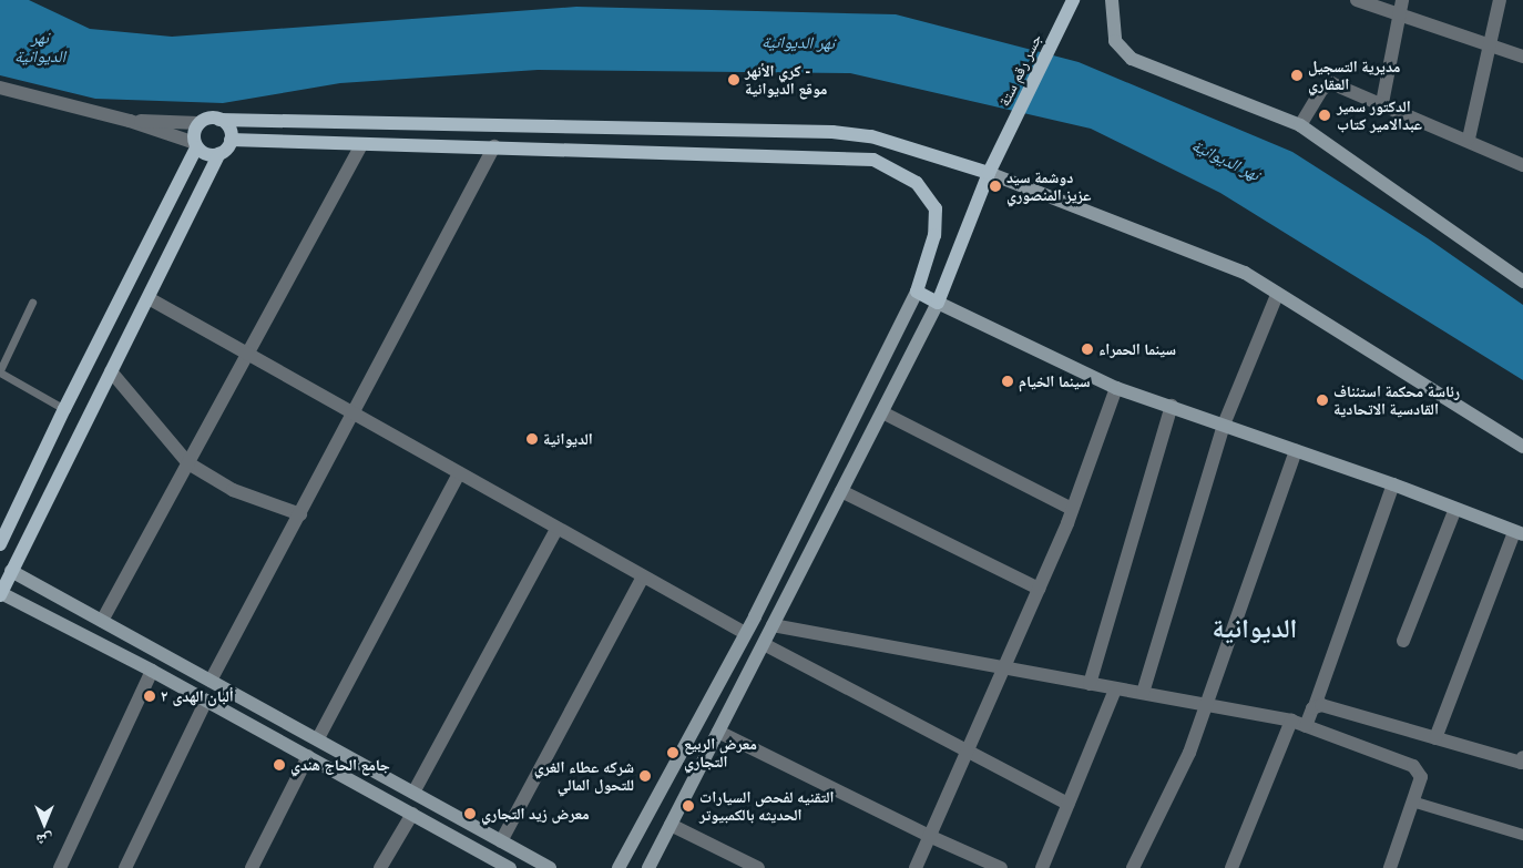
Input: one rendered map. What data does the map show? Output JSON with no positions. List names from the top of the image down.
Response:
{
  "streets": {
    "main road": ["جسر رقم ستة"]
  },
  "districts": ["الديوانية"],
  "water": ["نهر الديوانية"],
  "places": [
    "مديرية التسجيل العقاري",
    "كري الأنهر - موقع الديوانية",
    "الدكتور سمير عبدالامير كتاب",
    "دوشمة سيد عزيز المنصوري",
    "سينما الحمراء",
    "سينما الخيام",
    "رئاسة محكمة استئناف القادسية الاتحادية",
    "الديوانية",
    "ألبان الهدى ٢",
    "معرض الربيع التجاري",
    "جامع الحاج هندي",
    "شركه عطاء الغري للتحول المالي",
    "التقنيه لفحص السيارات الحديثه بالكمبيوتر",
    "معرض زيد التجاري"
  ],
  "north": "bottom"
}
